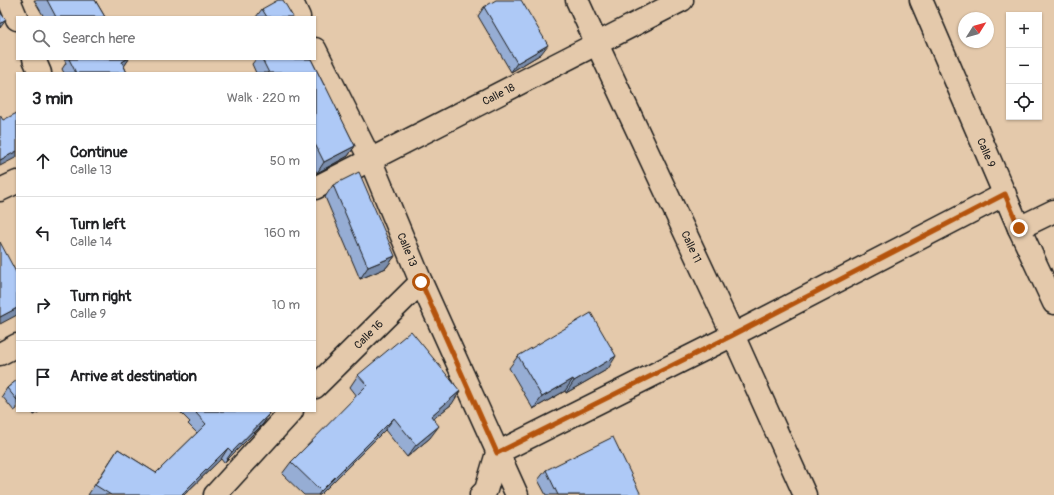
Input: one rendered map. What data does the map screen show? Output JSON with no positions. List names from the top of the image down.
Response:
{
  "streets": {
    "street": [
      "Calle 18",
      "Calle 9",
      "Calle 11",
      "Calle 13",
      "Calle 16"
    ]
  },
  "crossings": [
    ["Calle 18", "Calle 11"],
    ["Calle 18", "Calle 13"],
    ["Calle 13", "Calle 16"]
  ],
  "north": "top right",
  "page": {
    "map_buttons": ["+", "−"],
    "search": "Search here",
    "heading": ["3 min", "Walk · 220 m"],
    "list": [
      ["Continue", "Calle 13", "50 m"],
      ["Turn left", "Calle 14", "160 m"],
      ["Turn right", "Calle 9", "10 m"],
      "Arrive at destination"
    ]
  }
}
